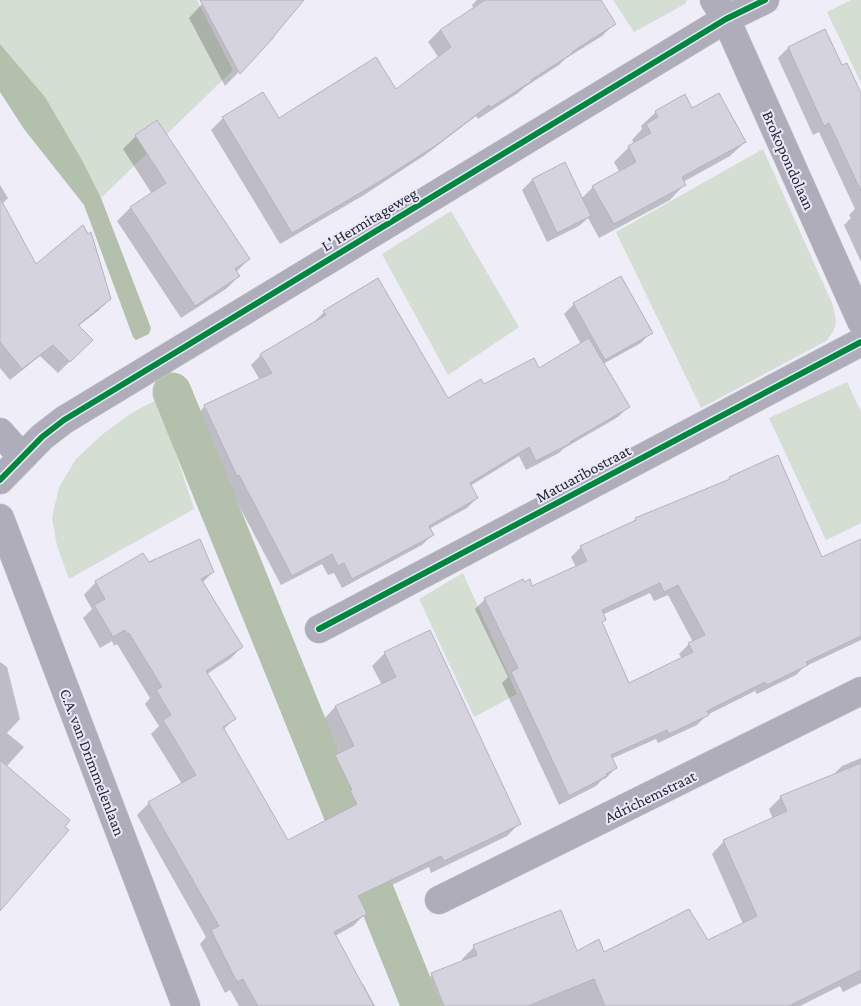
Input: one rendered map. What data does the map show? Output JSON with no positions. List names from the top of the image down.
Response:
{
  "streets": {
    "street": [
      "Brokopondolaan",
      "L' Hermitageweg",
      "Matuaribostraat",
      "C.A. van Drimmelenlaan",
      "Adrichemstraat"
    ]
  },
  "crossings": [
    ["Brokopondolaan", "L' Hermitageweg"]
  ]
}
